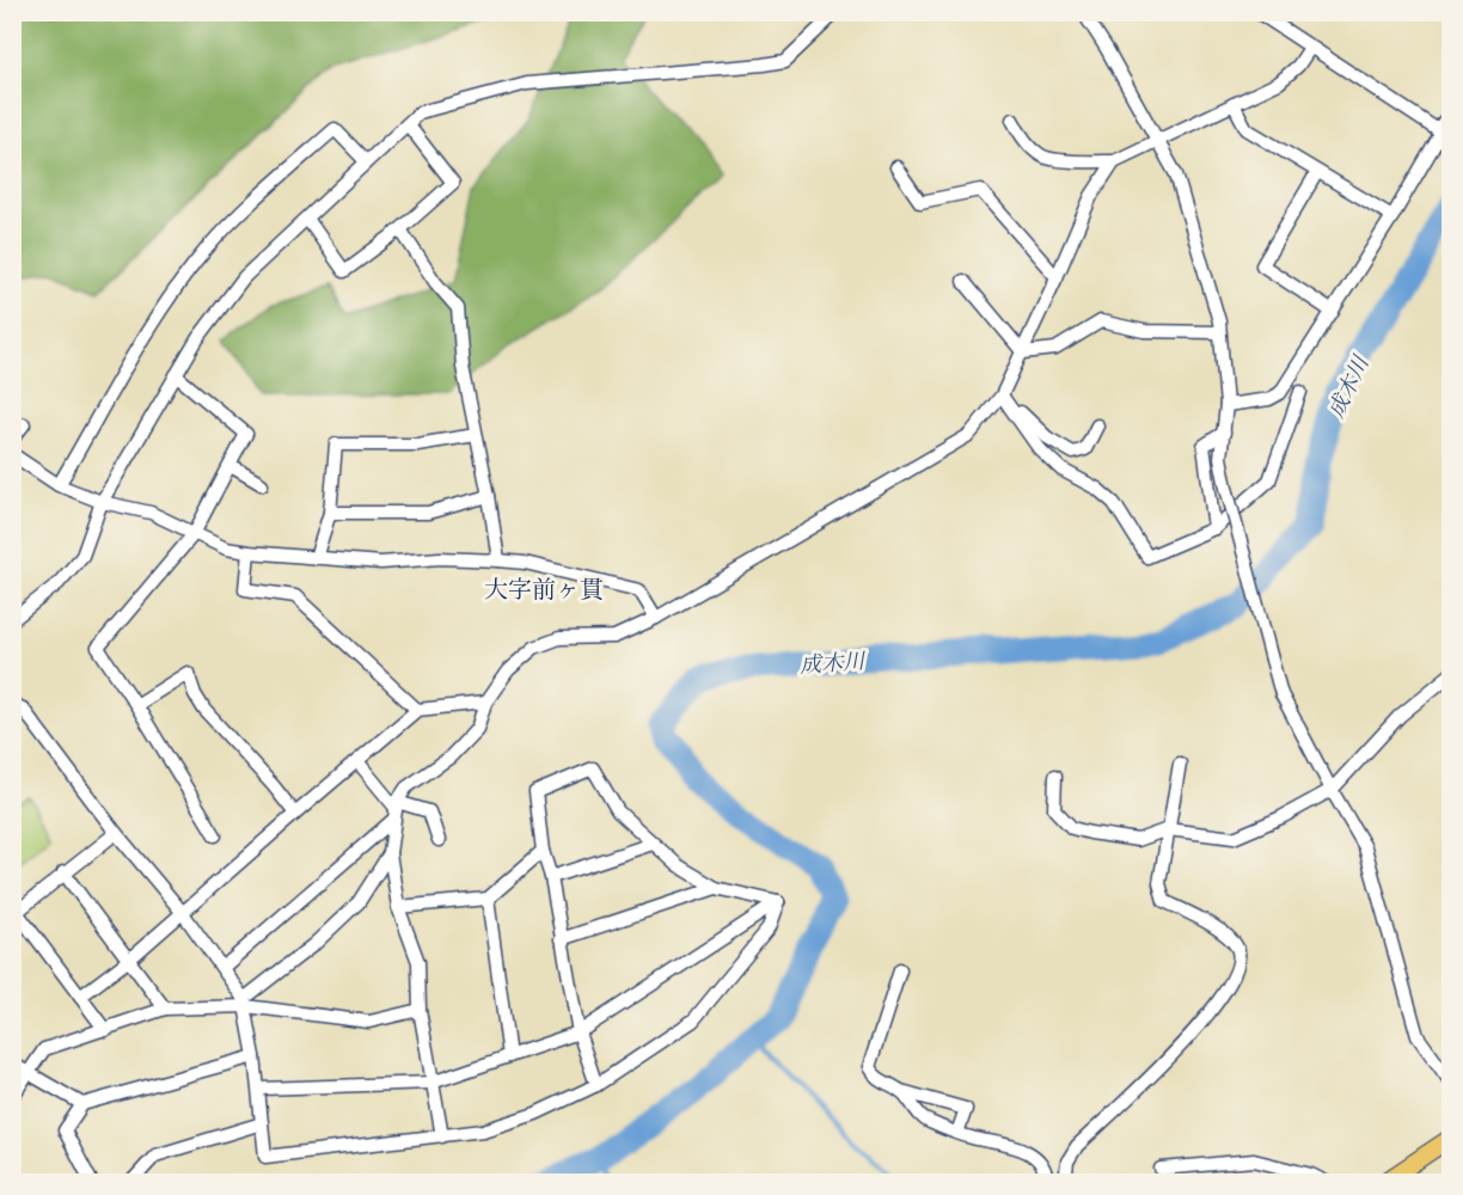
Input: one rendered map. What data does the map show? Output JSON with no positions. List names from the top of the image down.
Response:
{
  "districts": ["大字前ヶ貫"],
  "water": ["成木川"]
}
